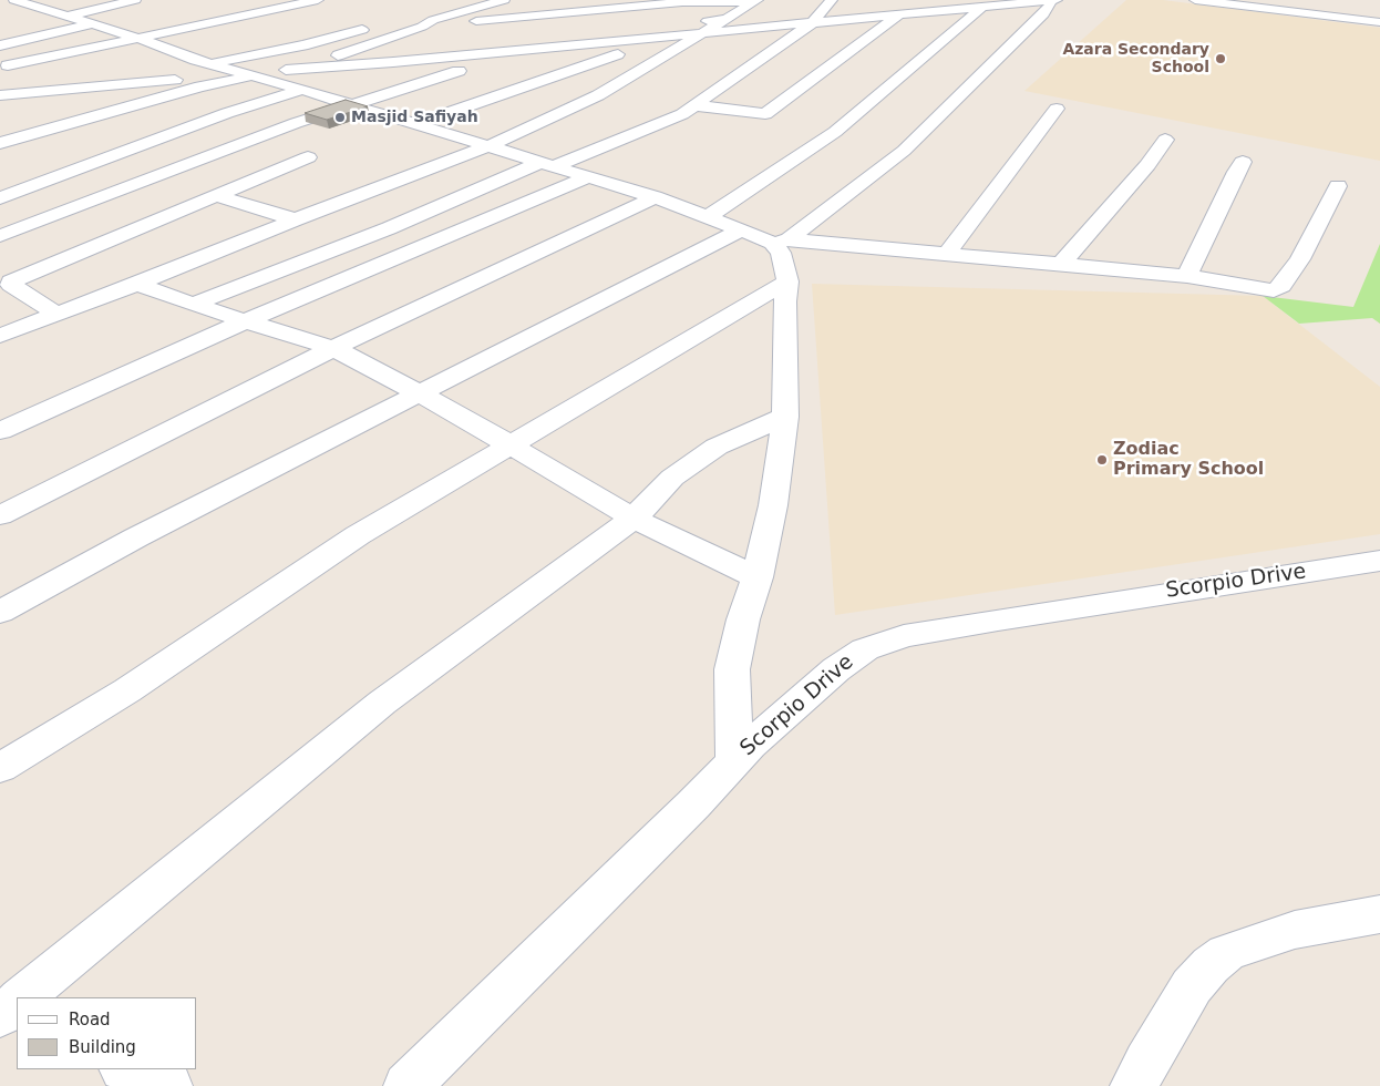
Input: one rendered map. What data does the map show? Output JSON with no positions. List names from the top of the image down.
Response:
{
  "streets": {
    "street": ["Scorpio Drive"]
  },
  "places": ["Azara Secondary School", "Masjid Safiyah", "Zodiac Primary School"],
  "legend": ["Road", "Building"]
}
